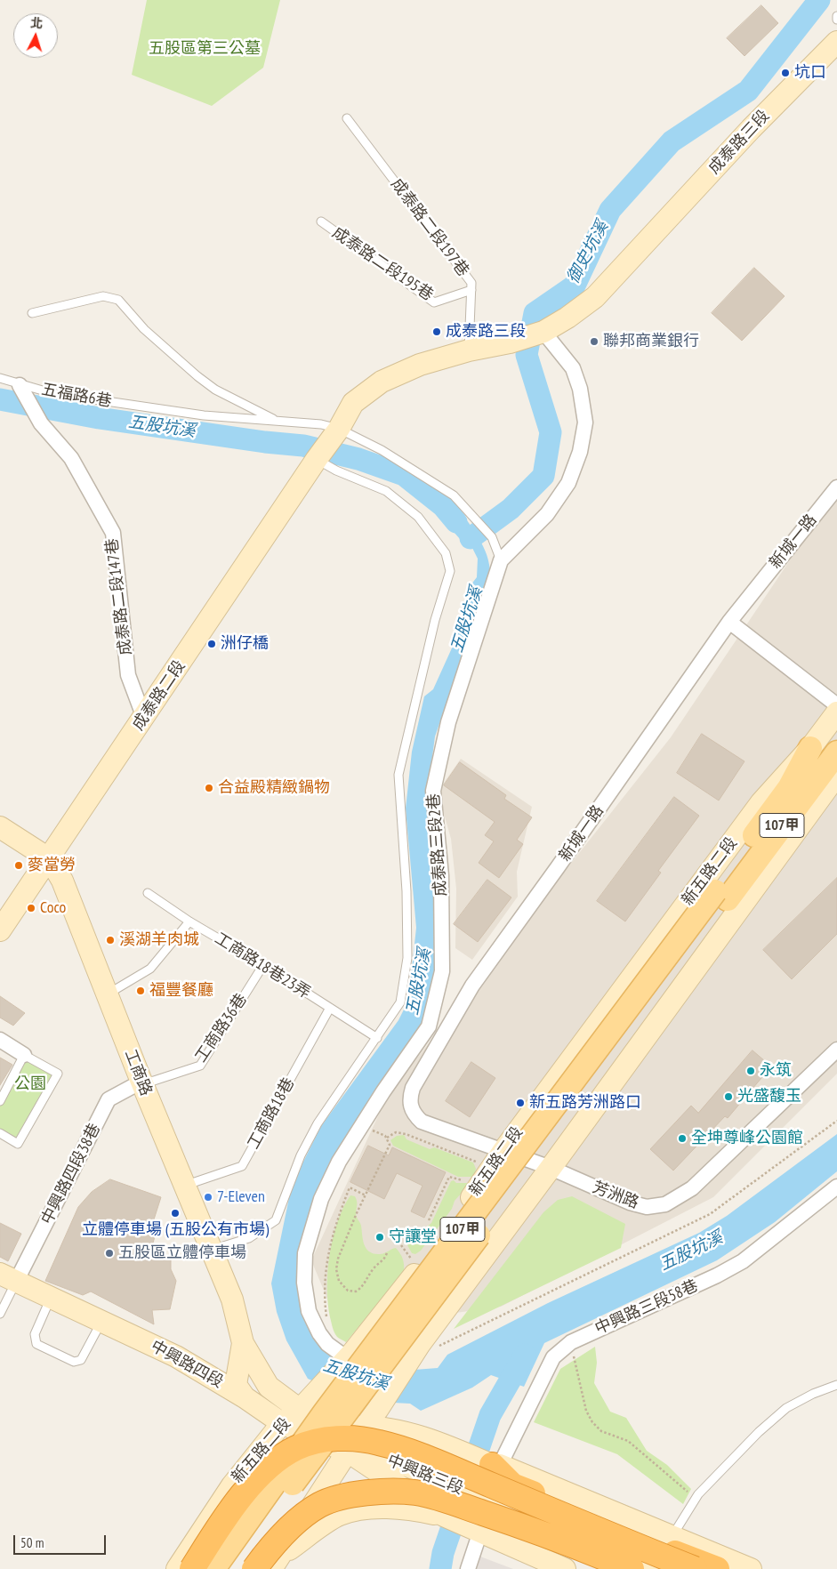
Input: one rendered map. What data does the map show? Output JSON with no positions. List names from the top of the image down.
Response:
{
  "streets": {
    "main road": [
      "成泰路三段",
      "成泰路二段",
      "107甲",
      "新五路二段",
      "工商路",
      "中興路四段",
      "中興路三段"
    ],
    "street": [
      "新城一路",
      "成泰路二段147巷",
      "成泰路三段2巷",
      "中興路四段38巷",
      "芳洲路",
      "中興路三段58巷"
    ],
    "lane": [
      "成泰路二段197巷",
      "成泰路二段195巷",
      "五福路6巷",
      "工商路18巷23弄",
      "工商路36巷",
      "工商路18巷"
    ]
  },
  "crossings": [
    ["成泰路三段", "成泰路二段197巷"],
    ["成泰路三段", "成泰路三段2巷"],
    ["成泰路二段197巷", "成泰路二段195巷"],
    ["五福路6巷", "成泰路二段147巷"],
    ["五福路6巷", "成泰路二段"],
    ["五福路6巷", "成泰路三段2巷"],
    ["新城一路", "107甲"],
    ["新城一路", "新五路二段"],
    ["新城一路", "芳洲路"],
    ["成泰路二段147巷", "成泰路二段"],
    ["成泰路二段", "工商路"],
    ["107甲", "芳洲路"],
    ["107甲", "中興路四段"],
    ["107甲", "中興路三段"],
    ["成泰路三段2巷", "新五路二段"],
    ["新五路二段", "工商路"],
    ["新五路二段", "中興路四段"],
    ["工商路18巷23弄", "工商路36巷"],
    ["工商路18巷23弄", "工商路18巷"],
    ["工商路36巷", "工商路"],
    ["工商路36巷", "中興路四段38巷"],
    ["工商路", "工商路18巷"],
    ["工商路", "中興路四段38巷"],
    ["工商路", "中興路四段"],
    ["中興路四段38巷", "中興路四段"],
    ["中興路三段58巷", "中興路三段"],
    ["中興路四段", "中興路三段"]
  ],
  "water": ["御史坑溪", "五股坑溪"],
  "parks": ["五股區第三公墓", "公園"],
  "places": [
    "坑口",
    "成泰路三段",
    "聯邦商業銀行",
    "洲仔橋",
    "合益殿精緻鍋物",
    "麥當勞",
    "Coco",
    "溪湖羊肉城",
    "福豐餐廳",
    "永筑",
    "光盛馥玉",
    "新五路芳洲路口",
    "全坤尊峰公園館",
    "7-Eleven",
    "立體停車場 (五股公有市場)",
    "守讓堂",
    "五股區立體停車場"
  ],
  "scale_bar": "50 m",
  "north": "top"
}
